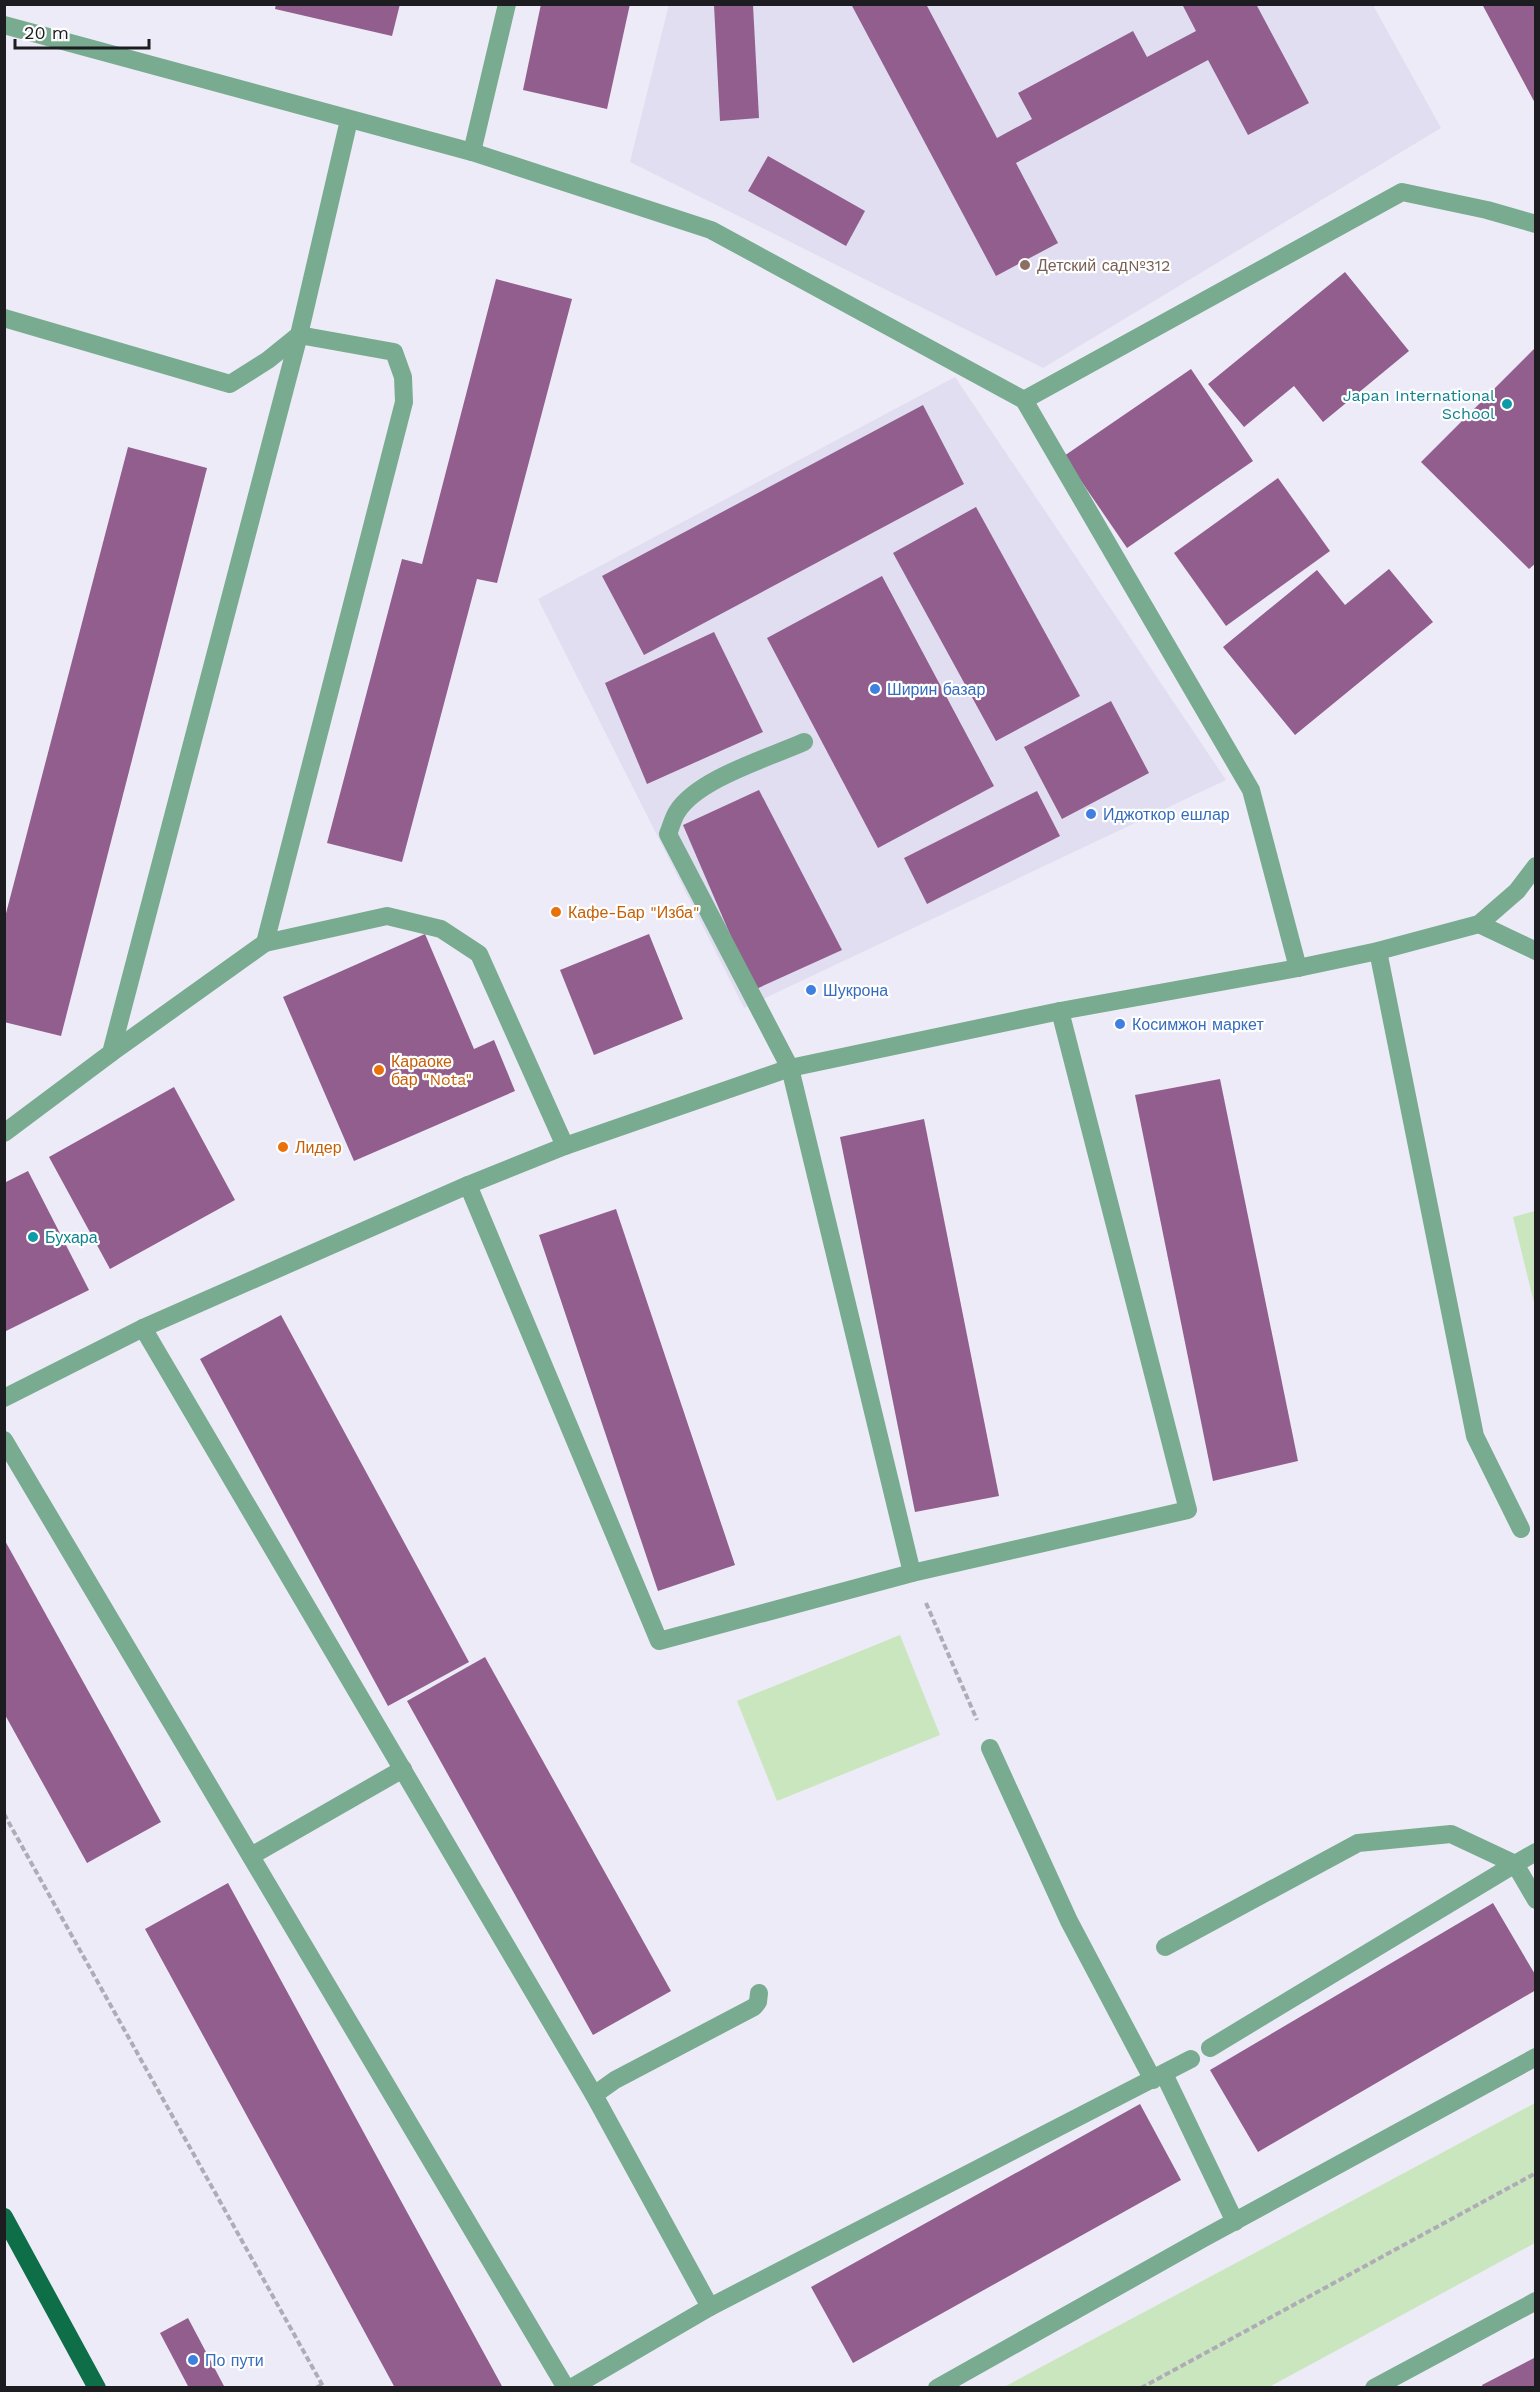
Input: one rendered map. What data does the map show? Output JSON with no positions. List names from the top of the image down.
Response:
{
  "places": [
    "Детский сад№312",
    "Japan International School",
    "Ширин базар",
    "Иджоткор ешлар",
    "Кафе-Бар \"Изба\"",
    "Шукрона",
    "Косимжон маркет",
    "Караоке бар \"Nota\"",
    "Лидер",
    "Бухара",
    "По пути"
  ],
  "scale_bar": "20 m"
}
